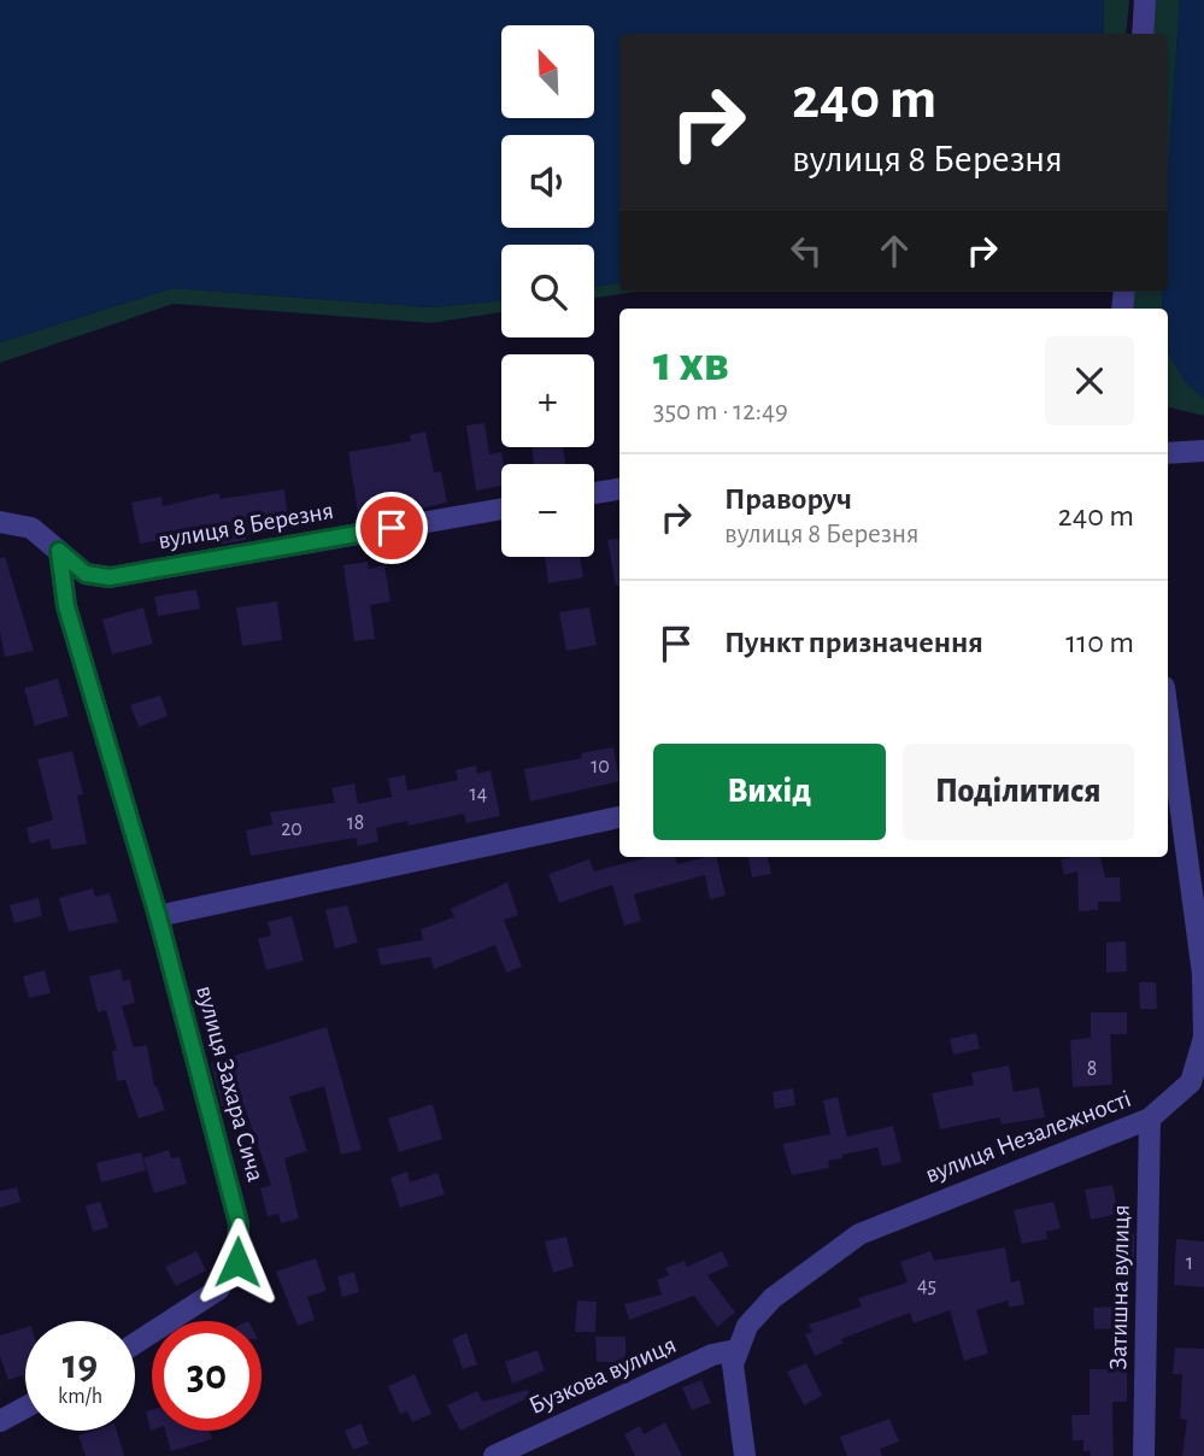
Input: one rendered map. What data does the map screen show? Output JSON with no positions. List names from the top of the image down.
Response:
{
  "streets": {
    "street": [
      "вулиця 8 Березня",
      "вулиця Захара Сича",
      "вулиця Незалежності",
      "Затишна вулиця",
      "Бузкова вулиця"
    ]
  },
  "crossings": [
    ["вулиця 8 Березня", "вулиця Захара Сича"],
    ["вулиця Незалежності", "Затишна вулиця"],
    ["вулиця Незалежності", "Бузкова вулиця"]
  ],
  "house_numbers": [
    "10",
    "14",
    "18",
    "20",
    "8",
    "1",
    "45"
  ],
  "north": "top left",
  "page": {
    "map_buttons": ["+", "−"],
    "turn": ["240 m", "вулиця 8 Березня"],
    "heading": ["1 хв", "350 m · 12:49"],
    "list": [
      {
        "name": "Праворуч",
        "note": "вулиця 8 Березня",
        "value": "240 m"
      },
      {
        "name": "Пункт призначення",
        "value": "110 m"
      }
    ],
    "buttons": ["Вихід", "Поділитися"],
    "speed": "19 km/h",
    "limit": "30"
  }
}
